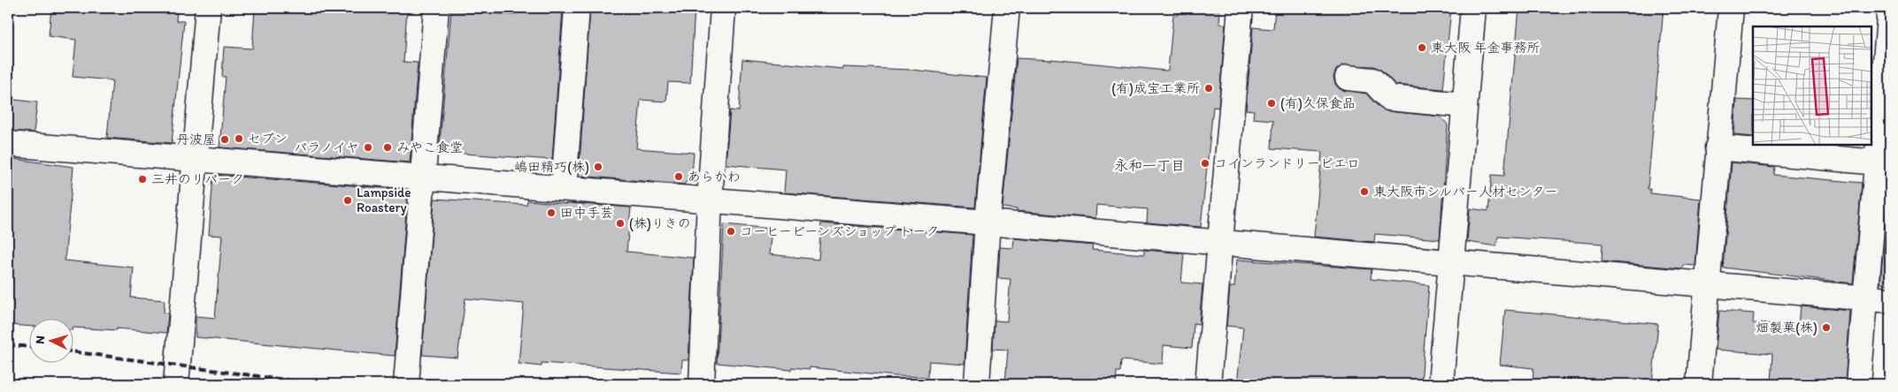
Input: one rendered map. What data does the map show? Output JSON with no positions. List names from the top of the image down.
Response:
{
  "districts": ["永和一丁目"],
  "places": [
    "東大阪 年金事務所",
    "(有)成宝工業所",
    "(有)久保食品",
    "セブン",
    "丹波屋",
    "パラノイヤ",
    "みやこ食堂",
    "コインランドリーピエロ",
    "嶋田精巧(株)",
    "あらかわ",
    "三井のリパーク",
    "東大阪市シルバー人材センター",
    "Lampside Roastery",
    "田中手芸",
    "(株)りきの",
    "コーヒービーンズショップ トーク",
    "畑製菓(株)"
  ],
  "north": "left"
}
